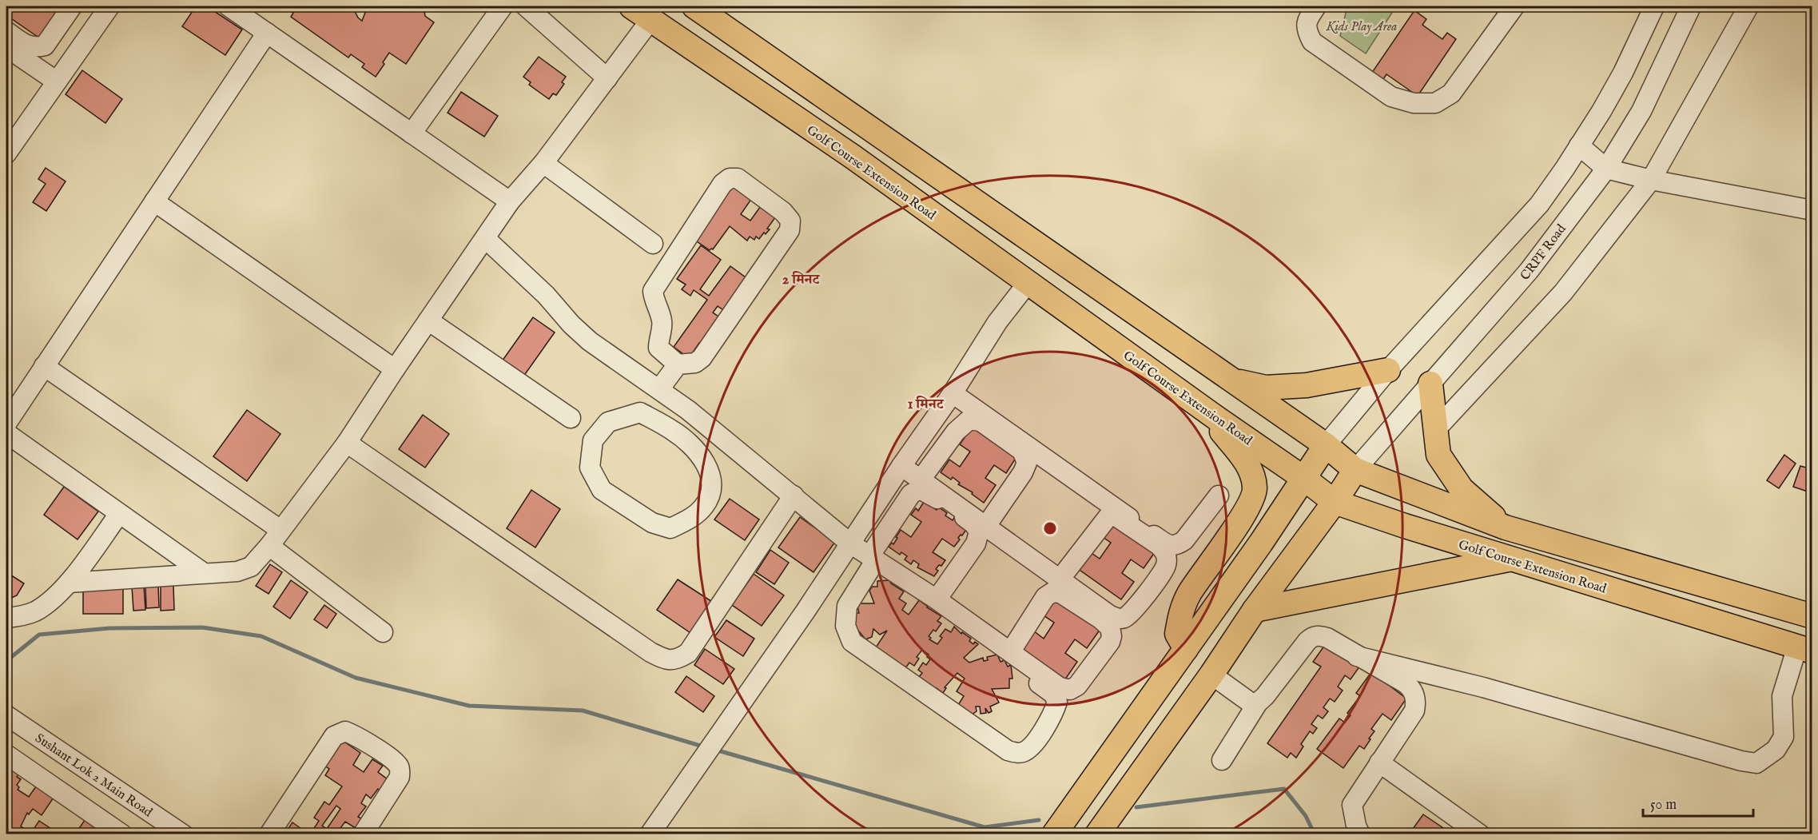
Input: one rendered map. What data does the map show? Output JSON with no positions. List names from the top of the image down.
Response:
{
  "streets": {
    "main road": ["Golf Course Extension Road"],
    "street": ["CRPF Road", "Sushant Lok 2 Main Road"]
  },
  "parks": ["Kids Play Area"],
  "scale_bar": "50 m",
  "rings": ["2 मिनट", "1 मिनट"]
}
